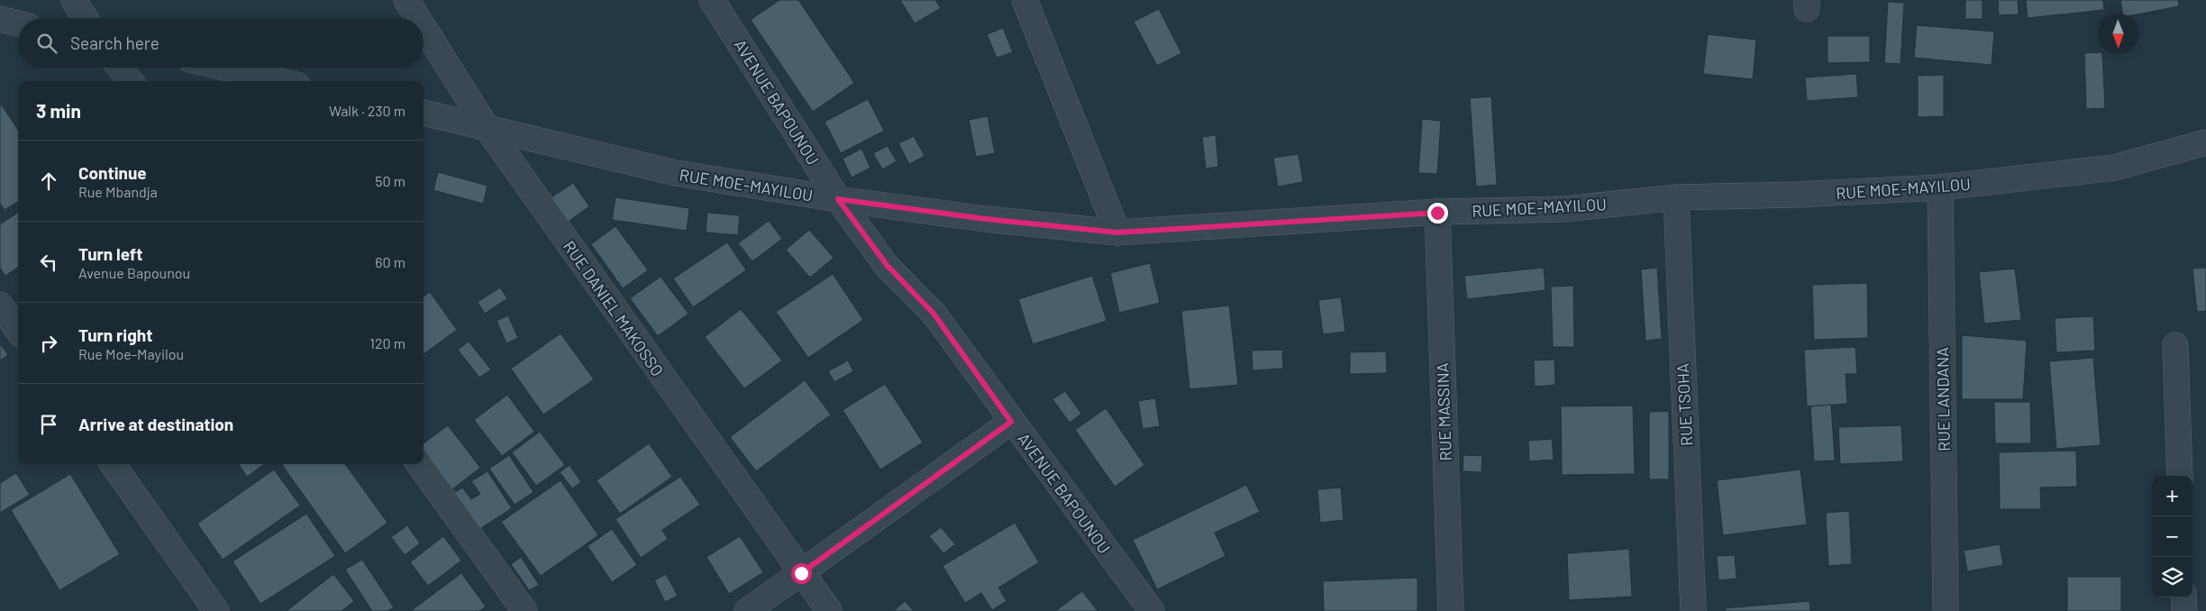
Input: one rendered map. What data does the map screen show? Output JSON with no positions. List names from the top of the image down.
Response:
{
  "streets": {
    "street": [
      "AVENUE BAPOUNOU",
      "RUE MOE-MAYILOU",
      "RUE DANIEL MAKOSSO",
      "RUE LANDANA",
      "RUE TSOHA",
      "RUE MASSINA"
    ]
  },
  "crossings": [
    ["AVENUE BAPOUNOU", "RUE MOE-MAYILOU"],
    ["RUE MOE-MAYILOU", "RUE DANIEL MAKOSSO"],
    ["RUE MOE-MAYILOU", "RUE LANDANA"],
    ["RUE MOE-MAYILOU", "RUE TSOHA"],
    ["RUE MOE-MAYILOU", "RUE MASSINA"]
  ],
  "north": "bottom",
  "page": {
    "search": "Search here",
    "heading": ["3 min", "Walk · 230 m"],
    "list": [
      ["Continue", "Rue Mbandja", "50 m"],
      ["Turn left", "Avenue Bapounou", "60 m"],
      ["Turn right", "Rue Moe-Mayilou", "120 m"],
      "Arrive at destination"
    ],
    "map_buttons": ["+", "−"]
  }
}
